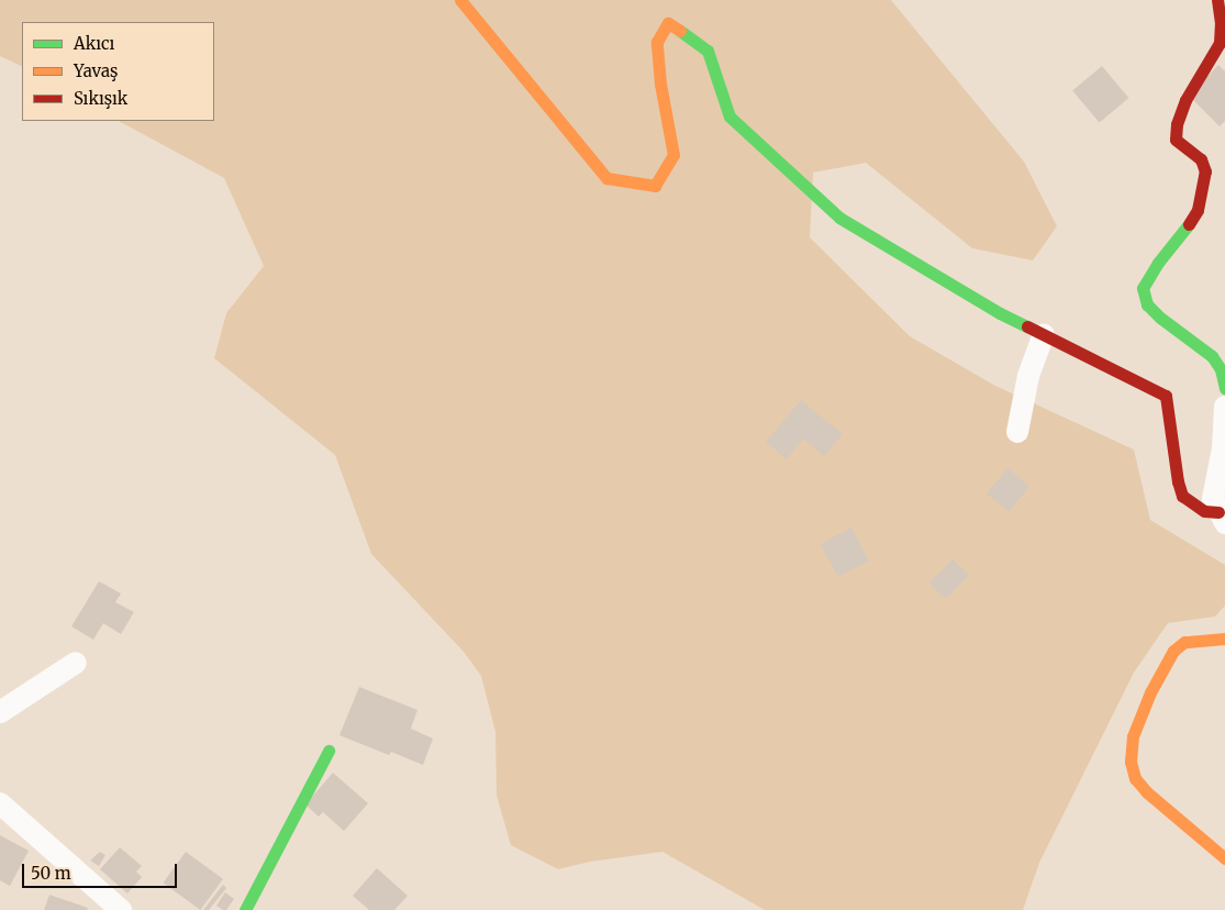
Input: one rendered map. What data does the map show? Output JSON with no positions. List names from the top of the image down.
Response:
{
  "legend": ["Akıcı", "Yavaş", "Sıkışık"],
  "scale_bar": "50 m"
}
